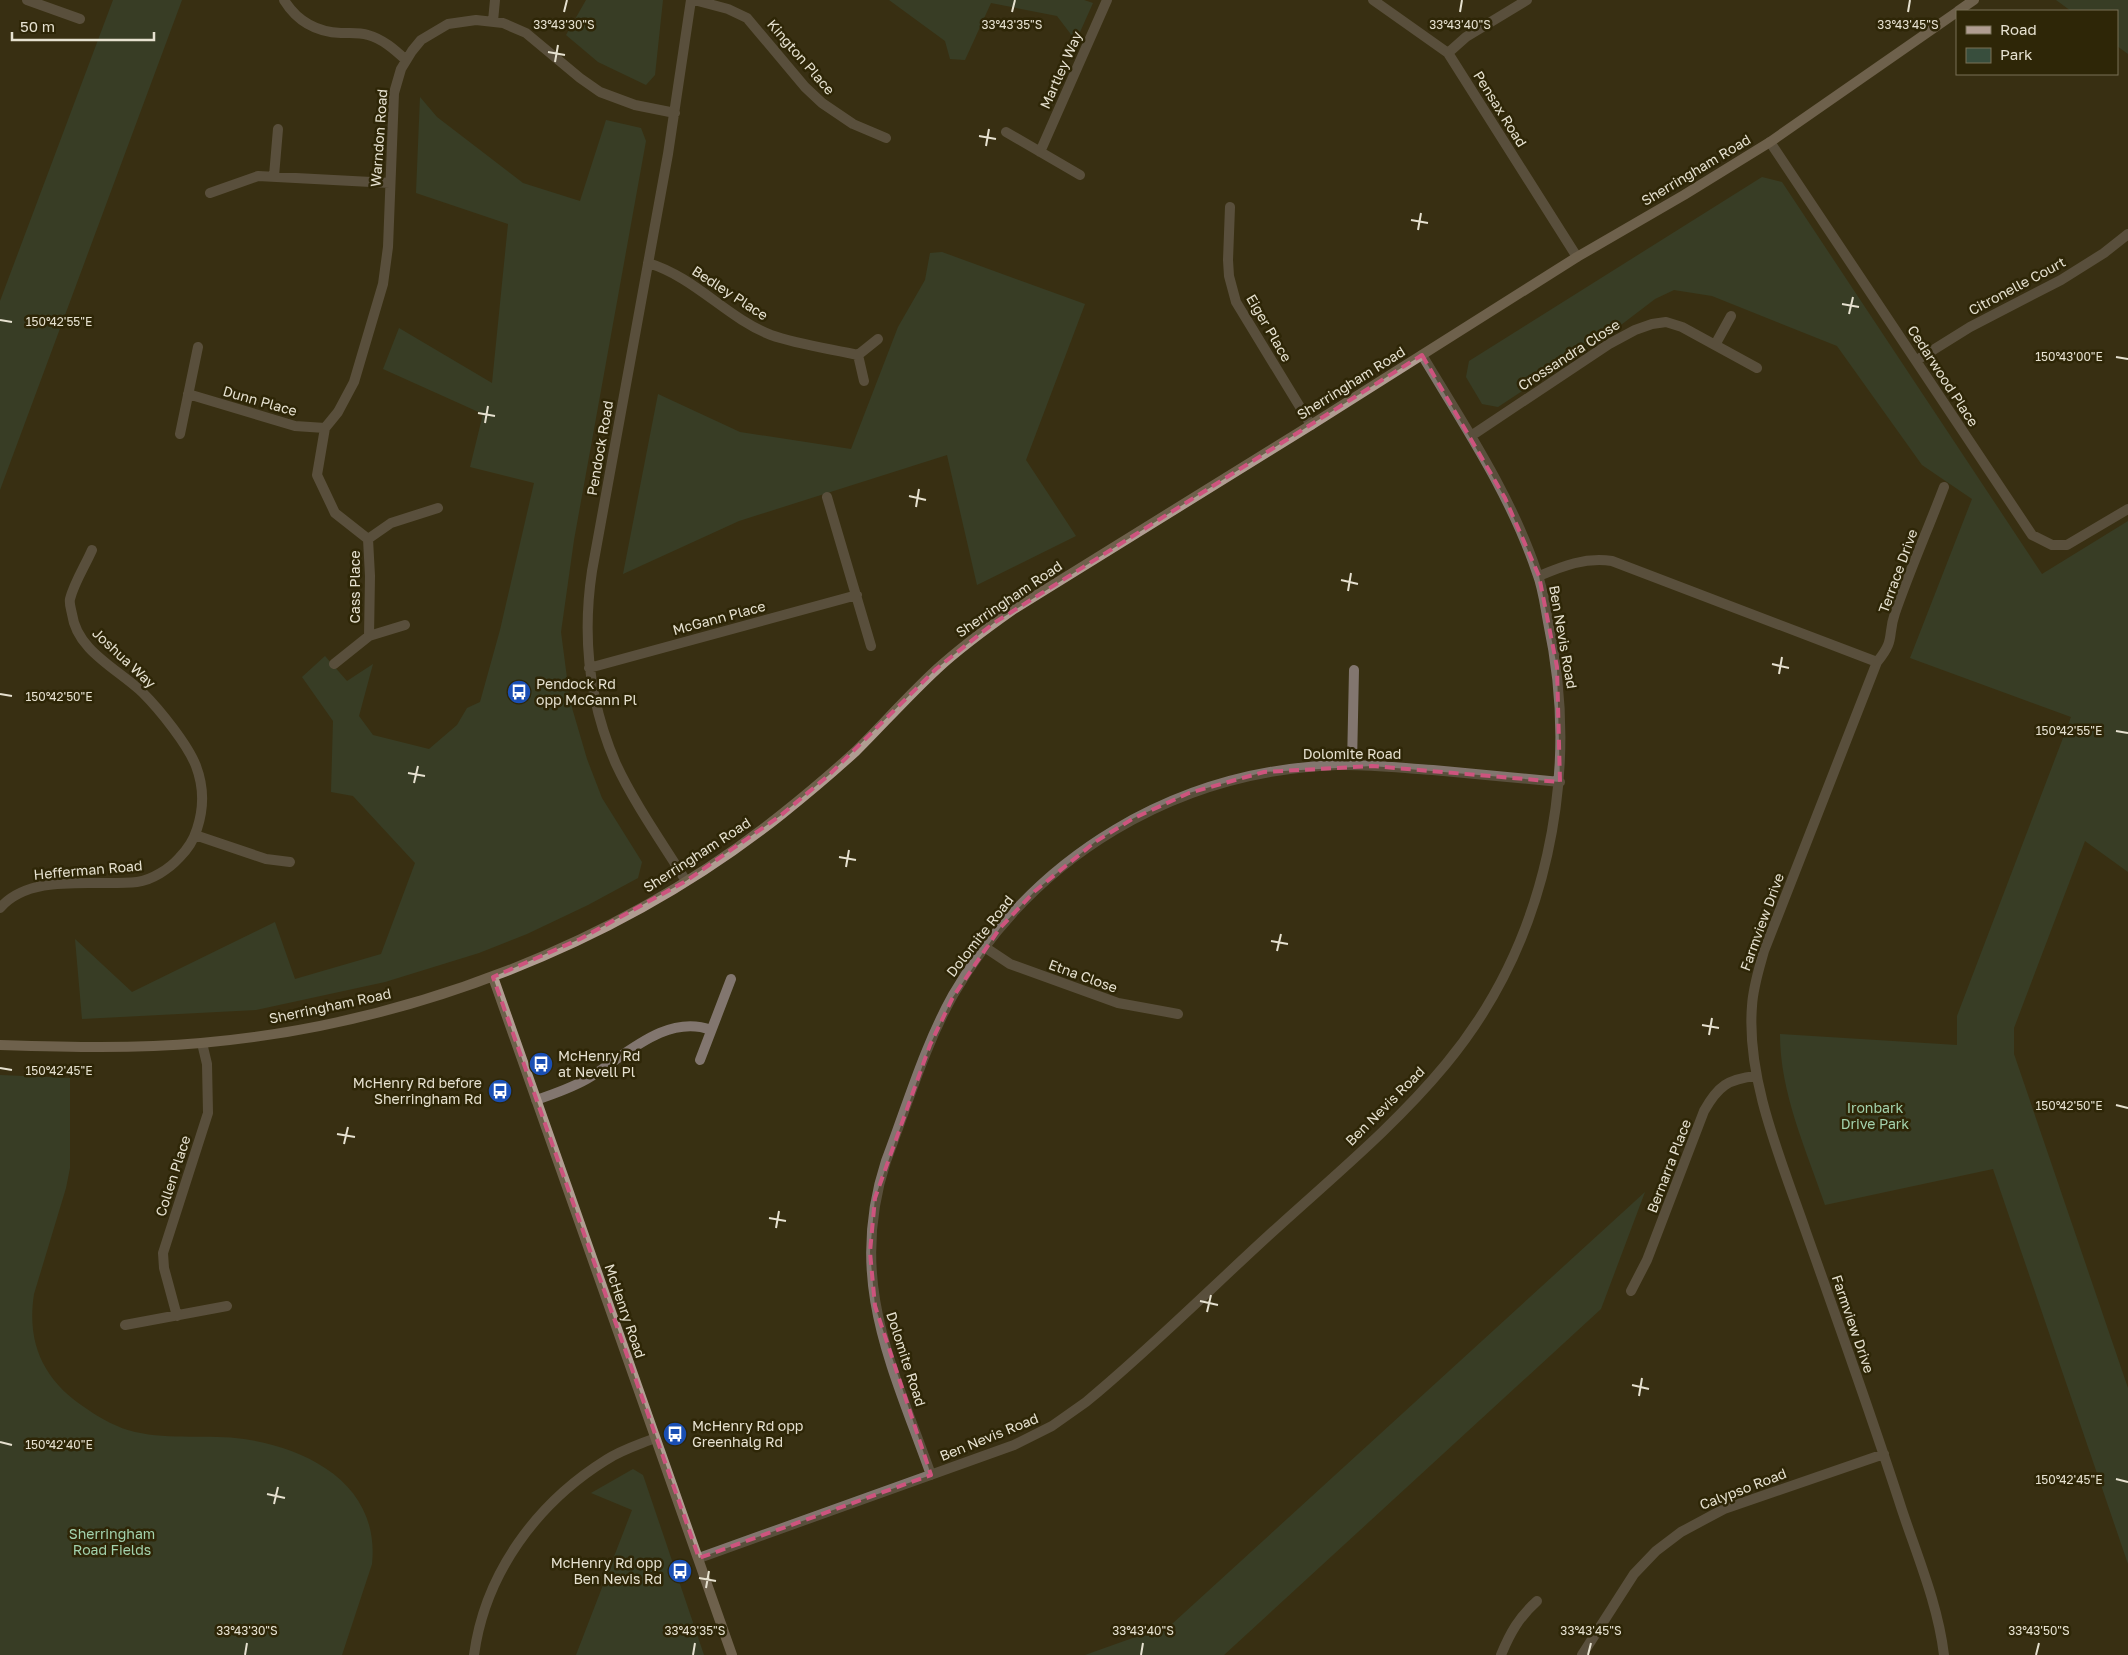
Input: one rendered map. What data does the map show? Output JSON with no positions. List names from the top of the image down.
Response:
{
  "streets": {
    "street": [
      "Kington Place",
      "Martley Way",
      "Pensax Road",
      "Warndon Road",
      "Sherringham Road",
      "Citronelle Court",
      "Bedley Place",
      "Eiger Place",
      "Crossandra Close",
      "Cedarwood Place",
      "Dunn Place",
      "Pendock Road",
      "Terrace Drive",
      "Cass Place",
      "McGann Place",
      "Ben Nevis Road",
      "Joshua Way",
      "Dolomite Road",
      "Hefferman Road",
      "Farmview Drive",
      "Etna Close",
      "Bernarra Place",
      "Collen Place",
      "McHenry Road",
      "Calypso Road"
    ]
  },
  "crossings": [
    ["Kington Place", "Pendock Road"],
    ["Pensax Road", "Sherringham Road"],
    ["Warndon Road", "Dunn Place"],
    ["Warndon Road", "Pendock Road"],
    ["Warndon Road", "Cass Place"],
    ["Sherringham Road", "Eiger Place"],
    ["Sherringham Road", "Cedarwood Place"],
    ["Sherringham Road", "Pendock Road"],
    ["Sherringham Road", "Ben Nevis Road"],
    ["Sherringham Road", "Collen Place"],
    ["Sherringham Road", "McHenry Road"],
    ["Citronelle Court", "Cedarwood Place"],
    ["Bedley Place", "Pendock Road"],
    ["Crossandra Close", "Ben Nevis Road"],
    ["Dunn Place", "Cass Place"],
    ["Pendock Road", "McGann Place"],
    ["Terrace Drive", "Farmview Drive"],
    ["Ben Nevis Road", "Dolomite Road"],
    ["Ben Nevis Road", "McHenry Road"],
    ["Joshua Way", "Hefferman Road"],
    ["Dolomite Road", "Etna Close"],
    ["Farmview Drive", "Bernarra Place"],
    ["Farmview Drive", "Calypso Road"]
  ],
  "parks": ["Ironbark Drive Park", "Sherringham Road Fields"],
  "places": {
    "bus stop": [
      "Pendock Rd opp McGann Pl",
      "McHenry Rd at Nevell Pl",
      "McHenry Rd before Sherringham Rd",
      "McHenry Rd opp Greenhalg Rd",
      "McHenry Rd opp Ben Nevis Rd"
    ]
  },
  "legend": ["Road", "Park"],
  "scale_bar": "50 m",
  "coordinates": [
    "33°43'30\"S",
    "33°43'35\"S",
    "33°43'40\"S",
    "33°43'45\"S",
    "150°42'55\"E",
    "150°43'00\"E",
    "150°42'50\"E",
    "150°42'45\"E",
    "150°42'40\"E",
    "33°43'50\"S"
  ]
}
